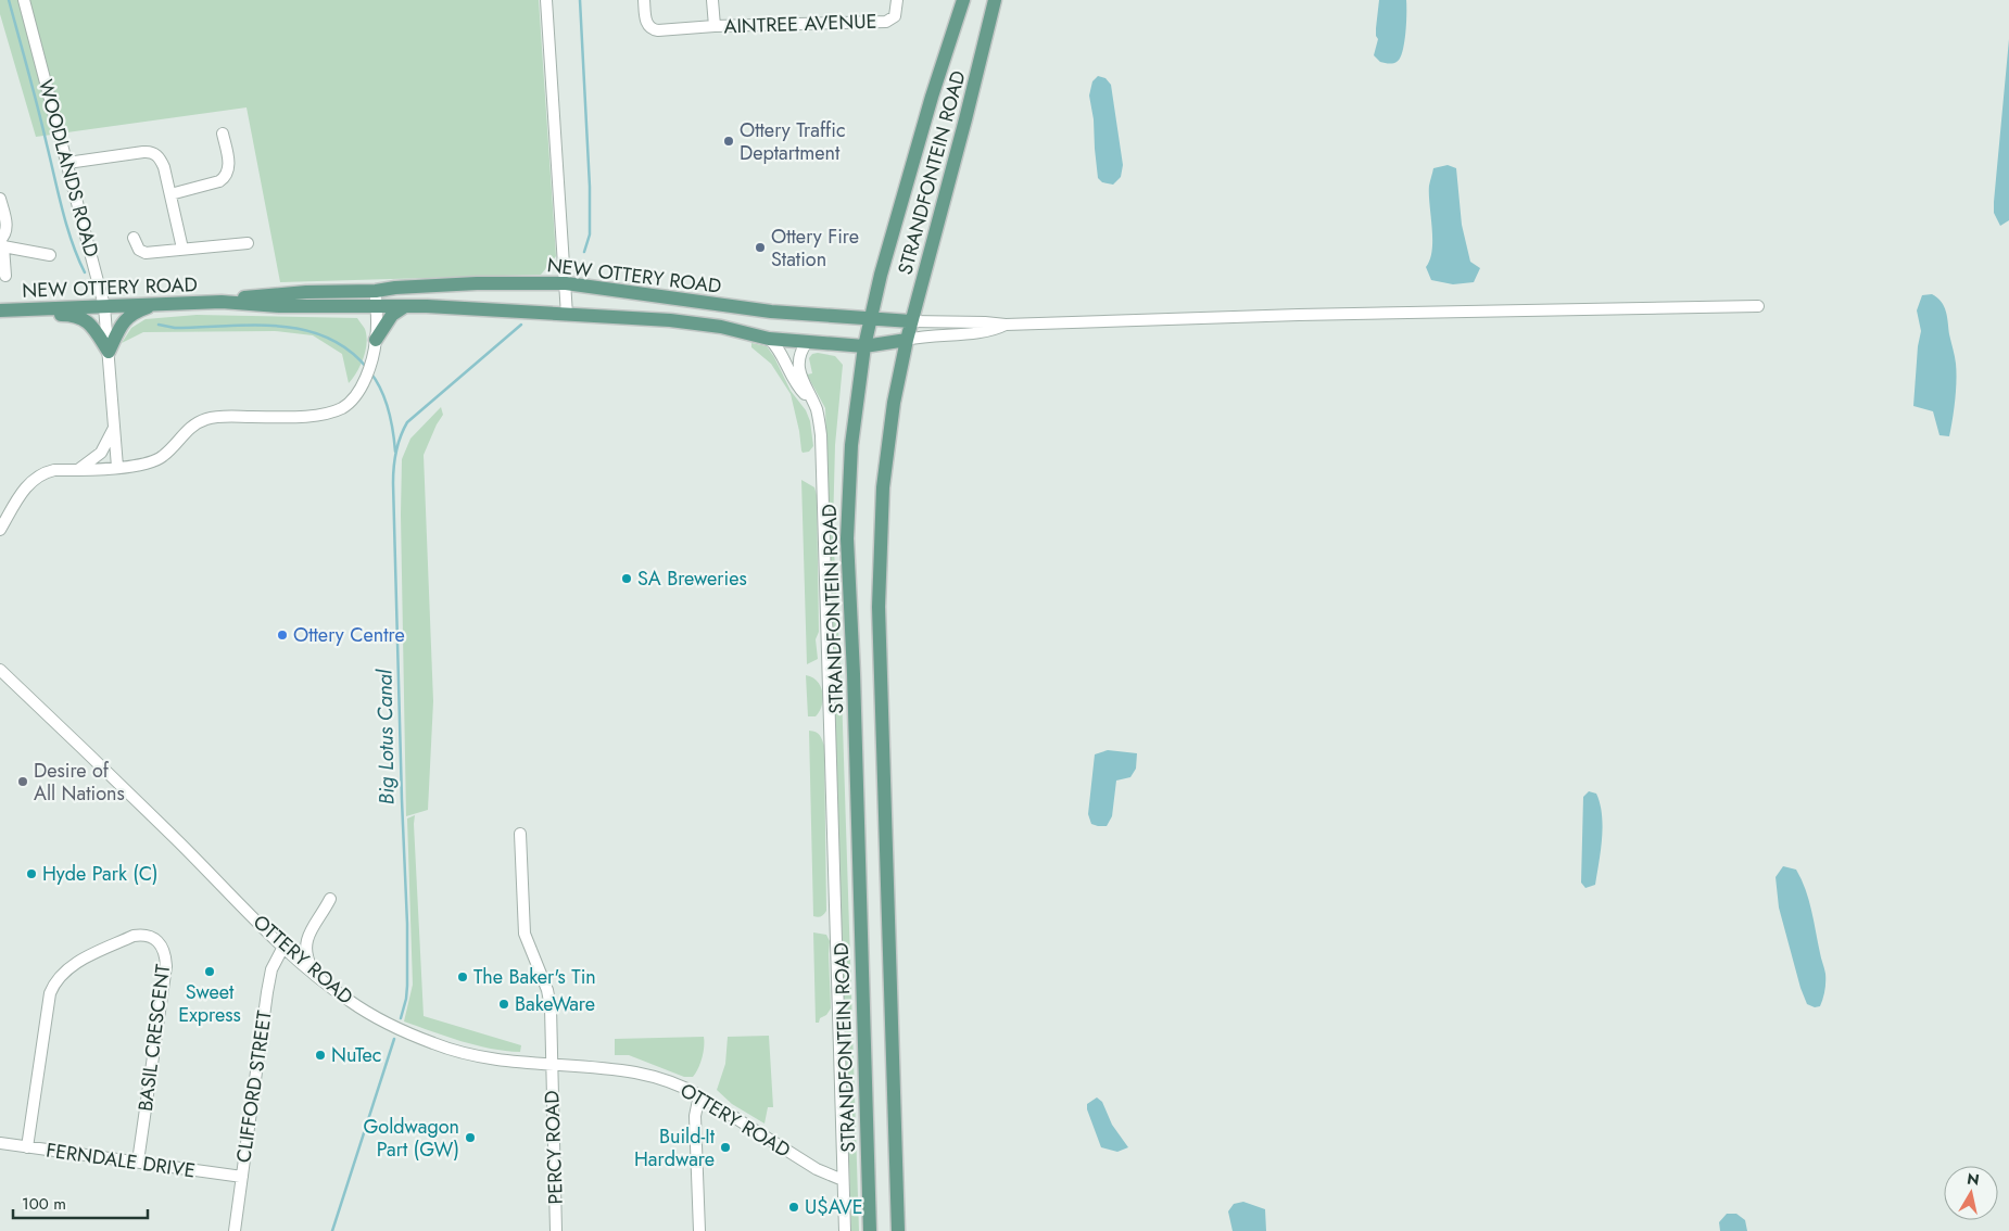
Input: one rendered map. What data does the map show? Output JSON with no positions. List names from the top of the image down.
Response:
{
  "streets": {
    "main road": ["STRANDFONTEIN ROAD", "NEW OTTERY ROAD"],
    "street": [
      "AINTREE AVENUE",
      "WOODLANDS ROAD",
      "OTTERY ROAD",
      "BASIL CRESCENT",
      "CLIFFORD STREET",
      "PERCY ROAD",
      "FERNDALE DRIVE"
    ]
  },
  "crossings": [
    ["WOODLANDS ROAD", "NEW OTTERY ROAD"],
    ["STRANDFONTEIN ROAD", "NEW OTTERY ROAD"],
    ["STRANDFONTEIN ROAD", "OTTERY ROAD"],
    ["OTTERY ROAD", "CLIFFORD STREET"],
    ["OTTERY ROAD", "PERCY ROAD"],
    ["BASIL CRESCENT", "FERNDALE DRIVE"],
    ["CLIFFORD STREET", "FERNDALE DRIVE"]
  ],
  "water": ["Big Lotus Canal"],
  "places": [
    "Ottery Traffic Deptartment",
    "Ottery Fire Station",
    "SA Breweries",
    "Ottery Centre",
    "Desire of All Nations",
    "Hyde Park (C)",
    "Sweet Express",
    "The Baker's Tin",
    "BakeWare",
    "NuTec",
    "Goldwagon Part (GW)",
    "Build-It Hardware",
    "U$AVE"
  ],
  "scale_bar": "100 m",
  "north": "top"
}
